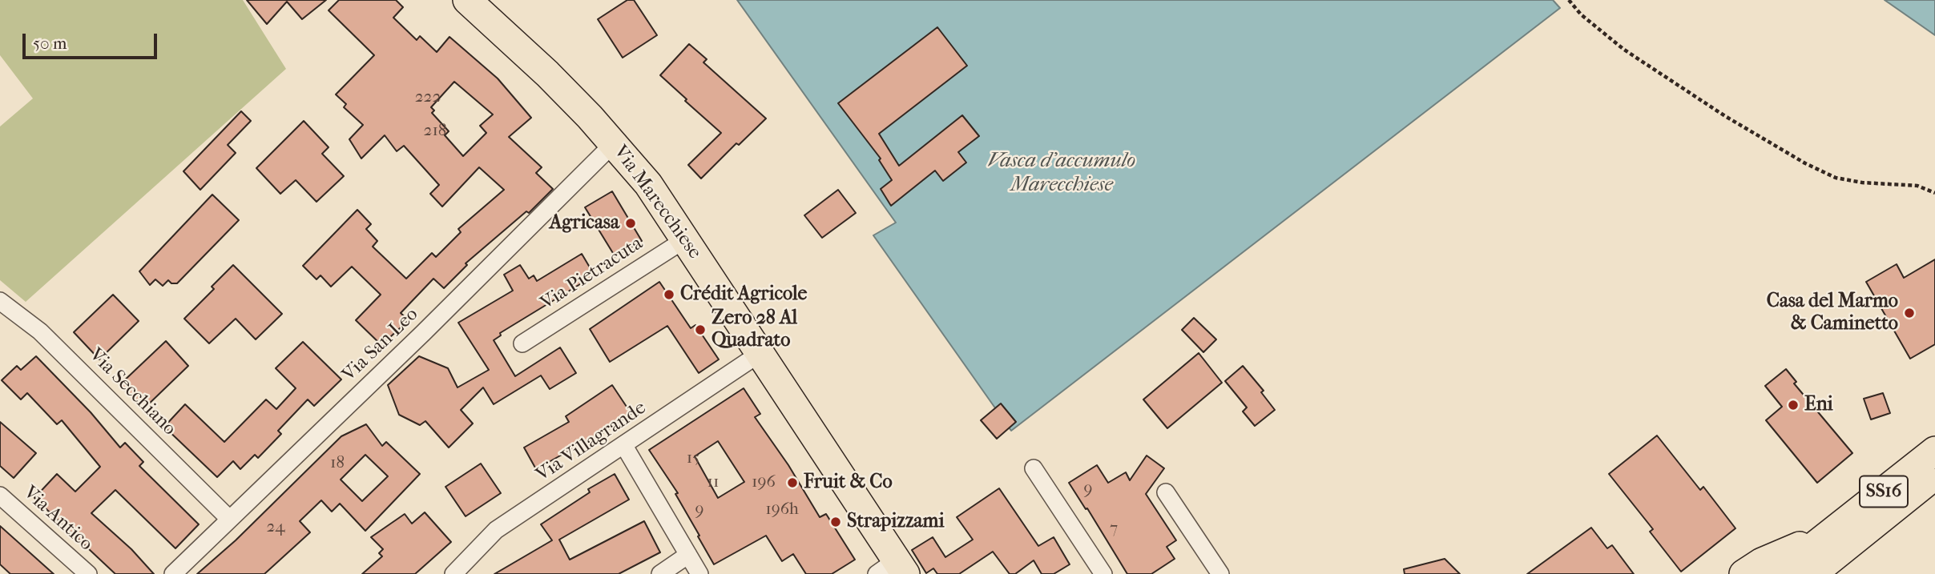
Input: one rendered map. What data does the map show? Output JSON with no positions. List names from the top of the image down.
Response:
{
  "streets": {
    "main road": ["Via Marecchiese", "SS16"],
    "street": [
      "Via Pietracuta",
      "Via San Leo",
      "Via Secchiano",
      "Via Villagrande",
      "Via Antico"
    ]
  },
  "crossings": [
    ["Via Marecchiese", "Via Pietracuta"],
    ["Via Marecchiese", "Via San Leo"],
    ["Via Marecchiese", "Via Villagrande"],
    ["Via San Leo", "Via Secchiano"]
  ],
  "water": ["Vasca d'accumulo Marecchiese"],
  "places": [
    "Agricasa",
    "Crédit Agricole",
    "Casa del Marmo & Caminetto",
    "Zero 28 Al Quadrato",
    "Eni",
    "Fruit & Co",
    "Strapizzami"
  ],
  "house_numbers": [
    "222",
    "218",
    "15",
    "18",
    "11",
    "196",
    "9",
    "196h",
    "9",
    "24",
    "7"
  ],
  "scale_bar": "50 m"
}
